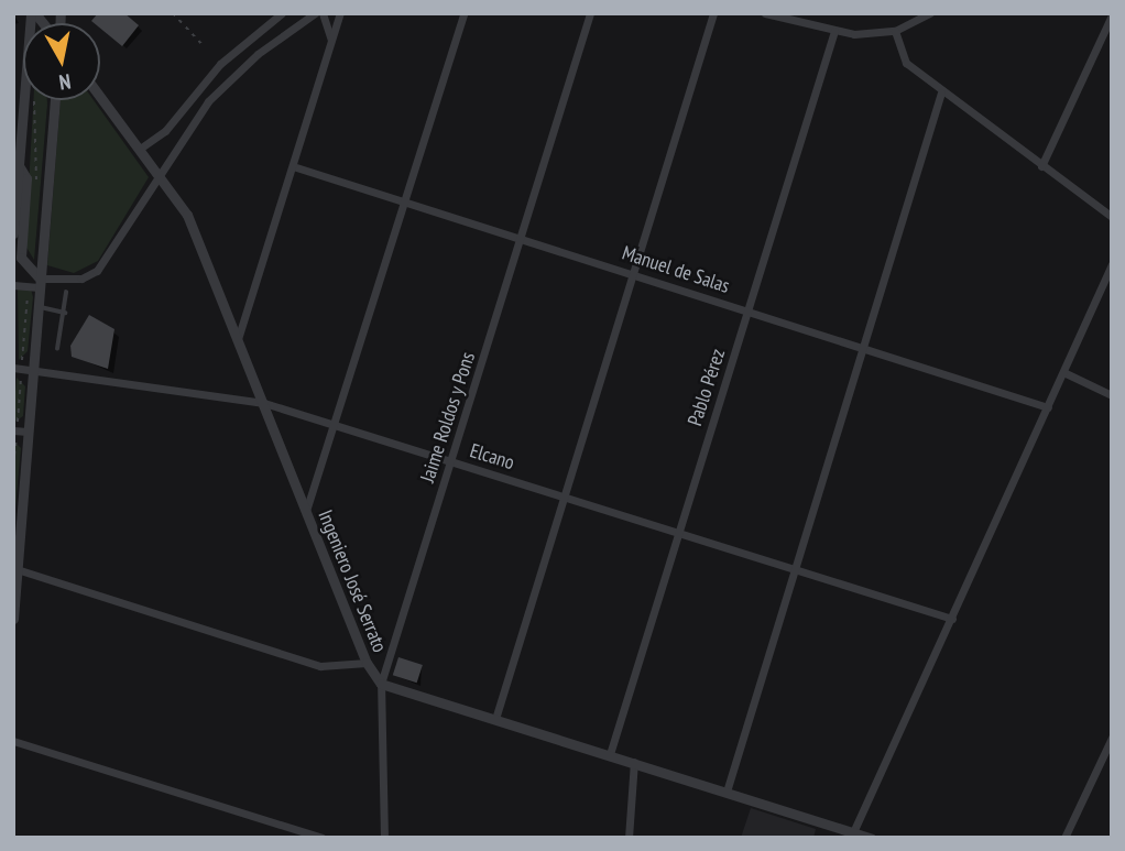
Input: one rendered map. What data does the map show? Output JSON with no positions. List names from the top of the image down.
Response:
{
  "streets": {
    "street": [
      "Manuel de Salas",
      "Pablo Pérez",
      "Jaime Roldos y Pons",
      "Elcano",
      "Ingeniero José Serrato"
    ]
  },
  "crossings": [
    ["Manuel de Salas", "Pablo Pérez"],
    ["Manuel de Salas", "Jaime Roldos y Pons"],
    ["Pablo Pérez", "Elcano"],
    ["Jaime Roldos y Pons", "Elcano"],
    ["Jaime Roldos y Pons", "Ingeniero José Serrato"],
    ["Elcano", "Ingeniero José Serrato"]
  ],
  "north": "bottom"
}
